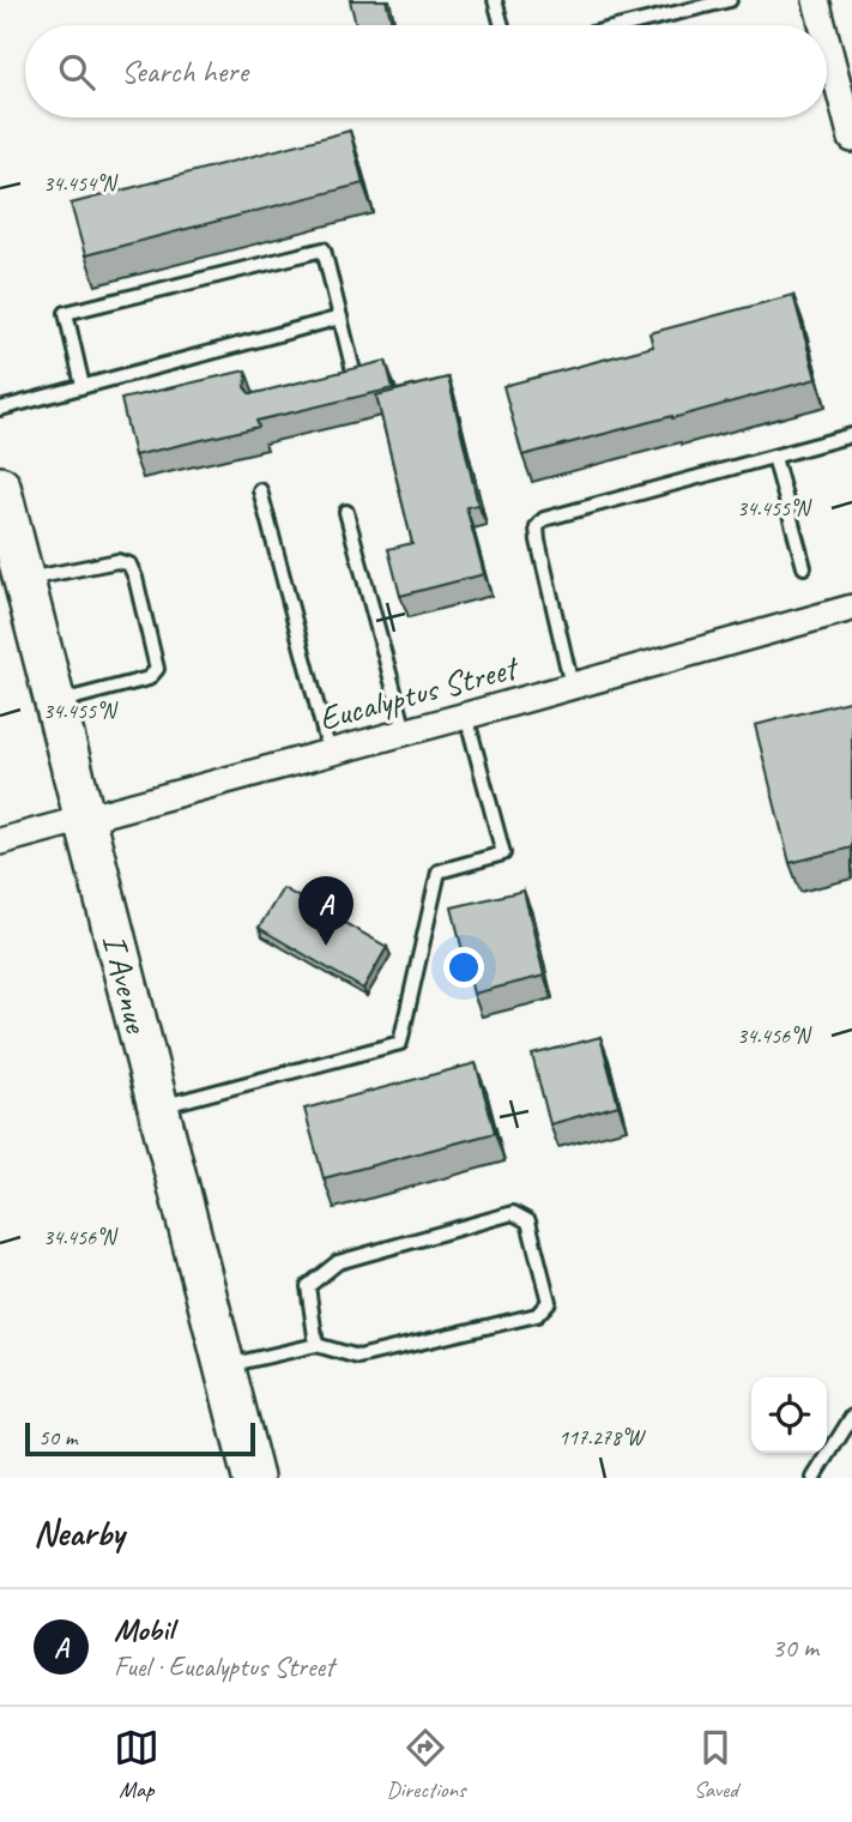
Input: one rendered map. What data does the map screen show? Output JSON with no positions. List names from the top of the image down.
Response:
{
  "streets": {
    "main road": ["I Avenue"],
    "street": ["Eucalyptus Street"]
  },
  "crossings": [
    ["Eucalyptus Street", "I Avenue"]
  ],
  "scale_bar": "50 m",
  "page": {
    "search": "Search here",
    "pins": "A",
    "scale": "50 m",
    "heading": "Nearby",
    "list": [
      {
        "mark": "A",
        "name": "Mobil",
        "note": "Fuel · Eucalyptus Street",
        "value": "30 m"
      }
    ],
    "nav": ["Map", "Directions", "Saved"]
  },
  "coordinates": [
    "34.454°N",
    "34.455°N",
    "34.456°N",
    "117.278°W"
  ]
}
